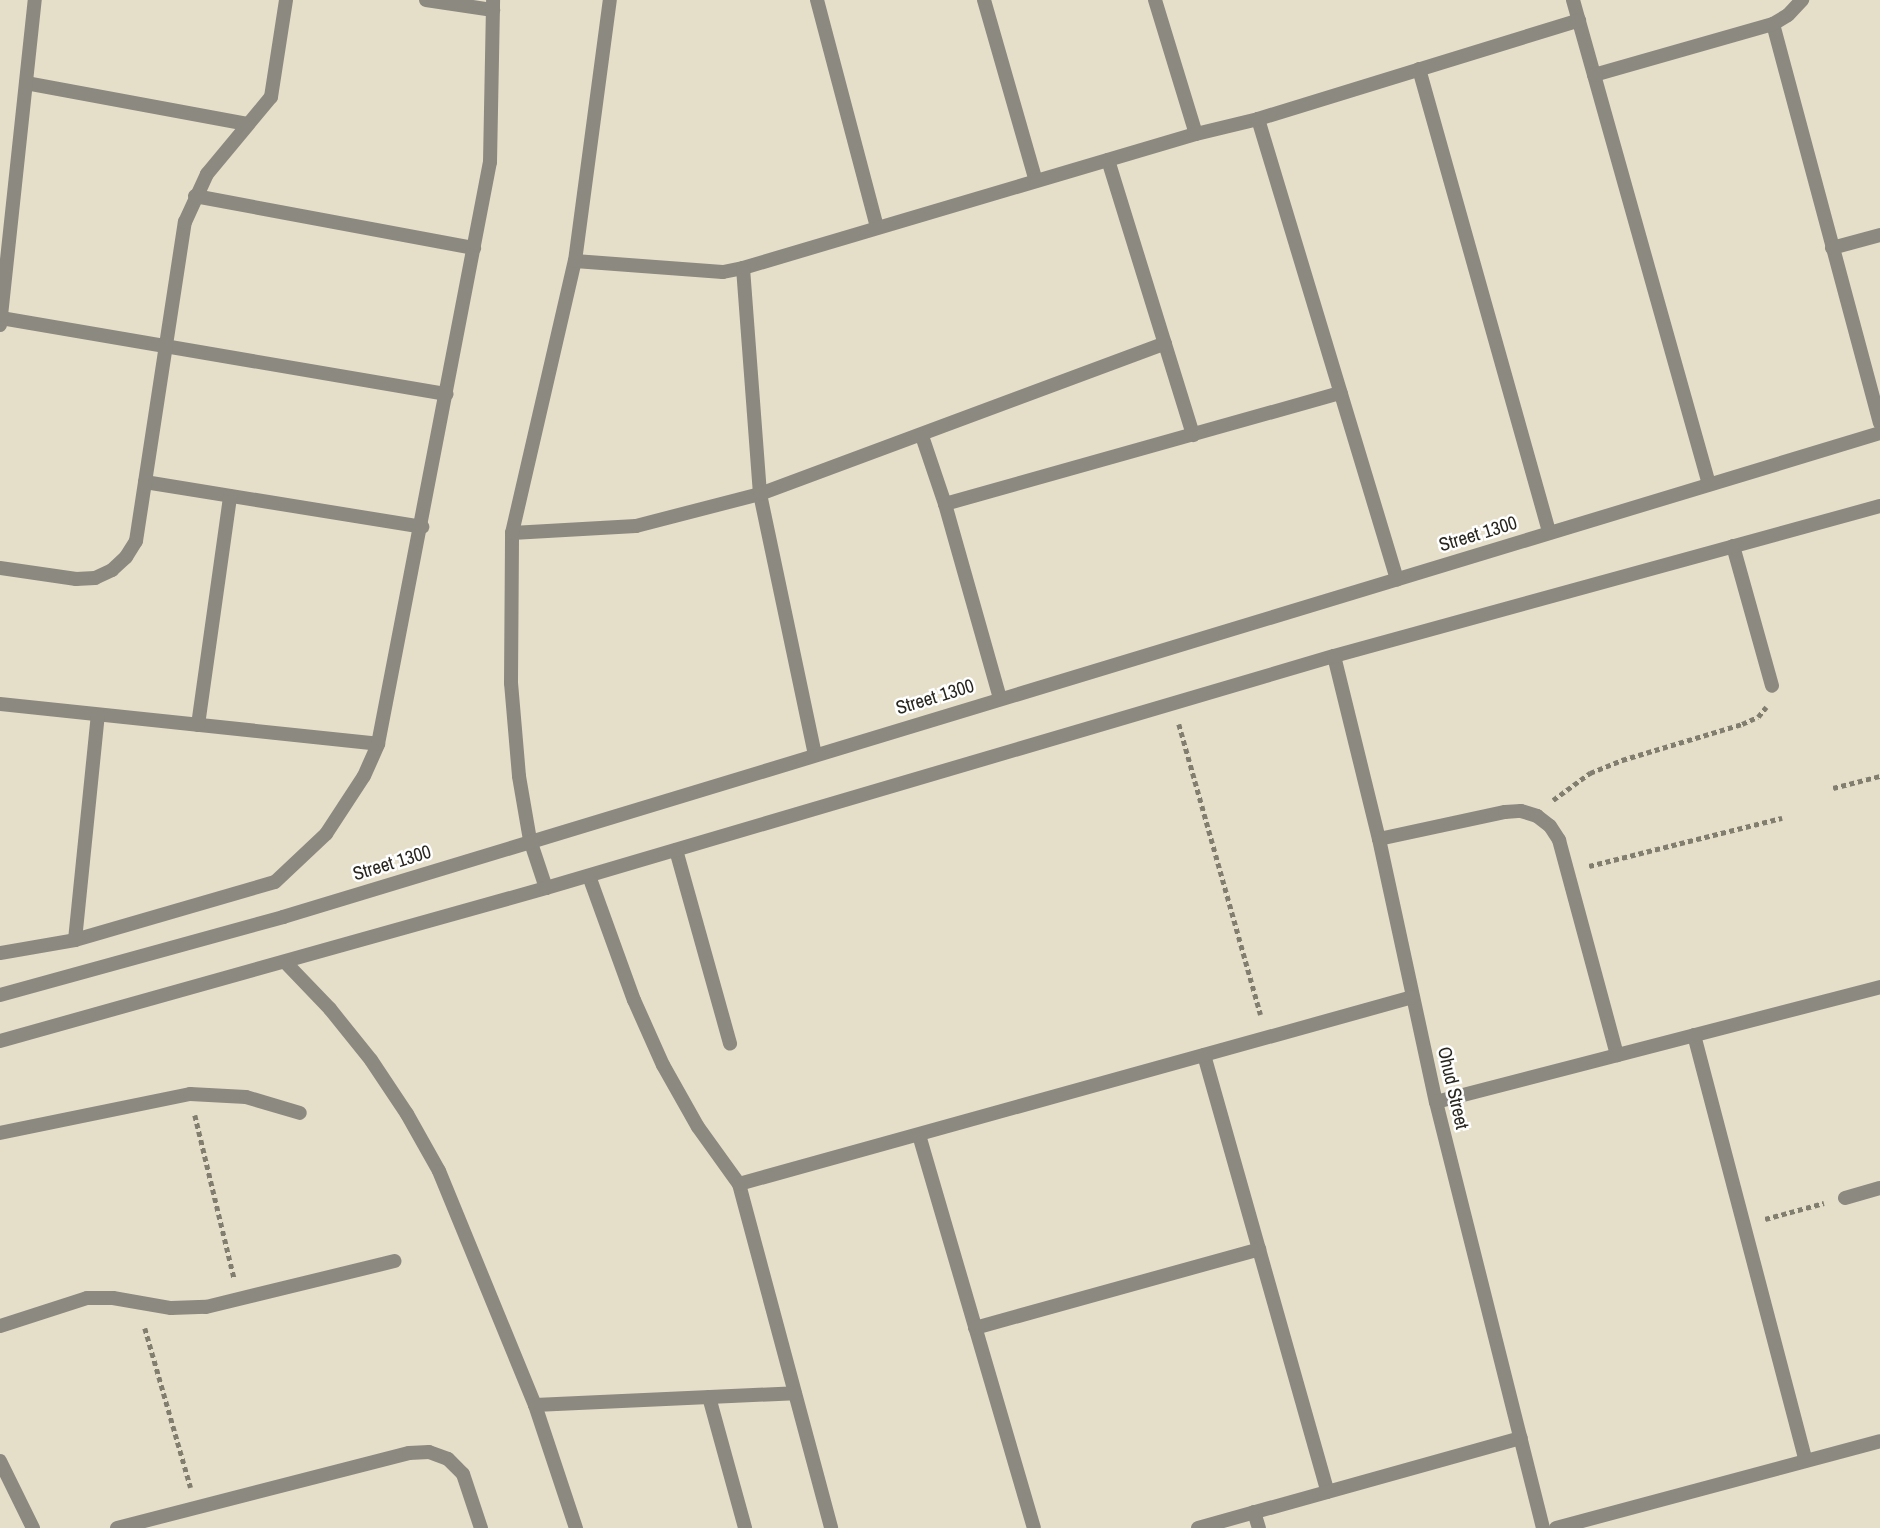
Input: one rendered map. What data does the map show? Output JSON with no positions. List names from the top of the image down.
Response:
{
  "streets": {
    "street": ["Street 1300", "Ohud Street"]
  }
}
